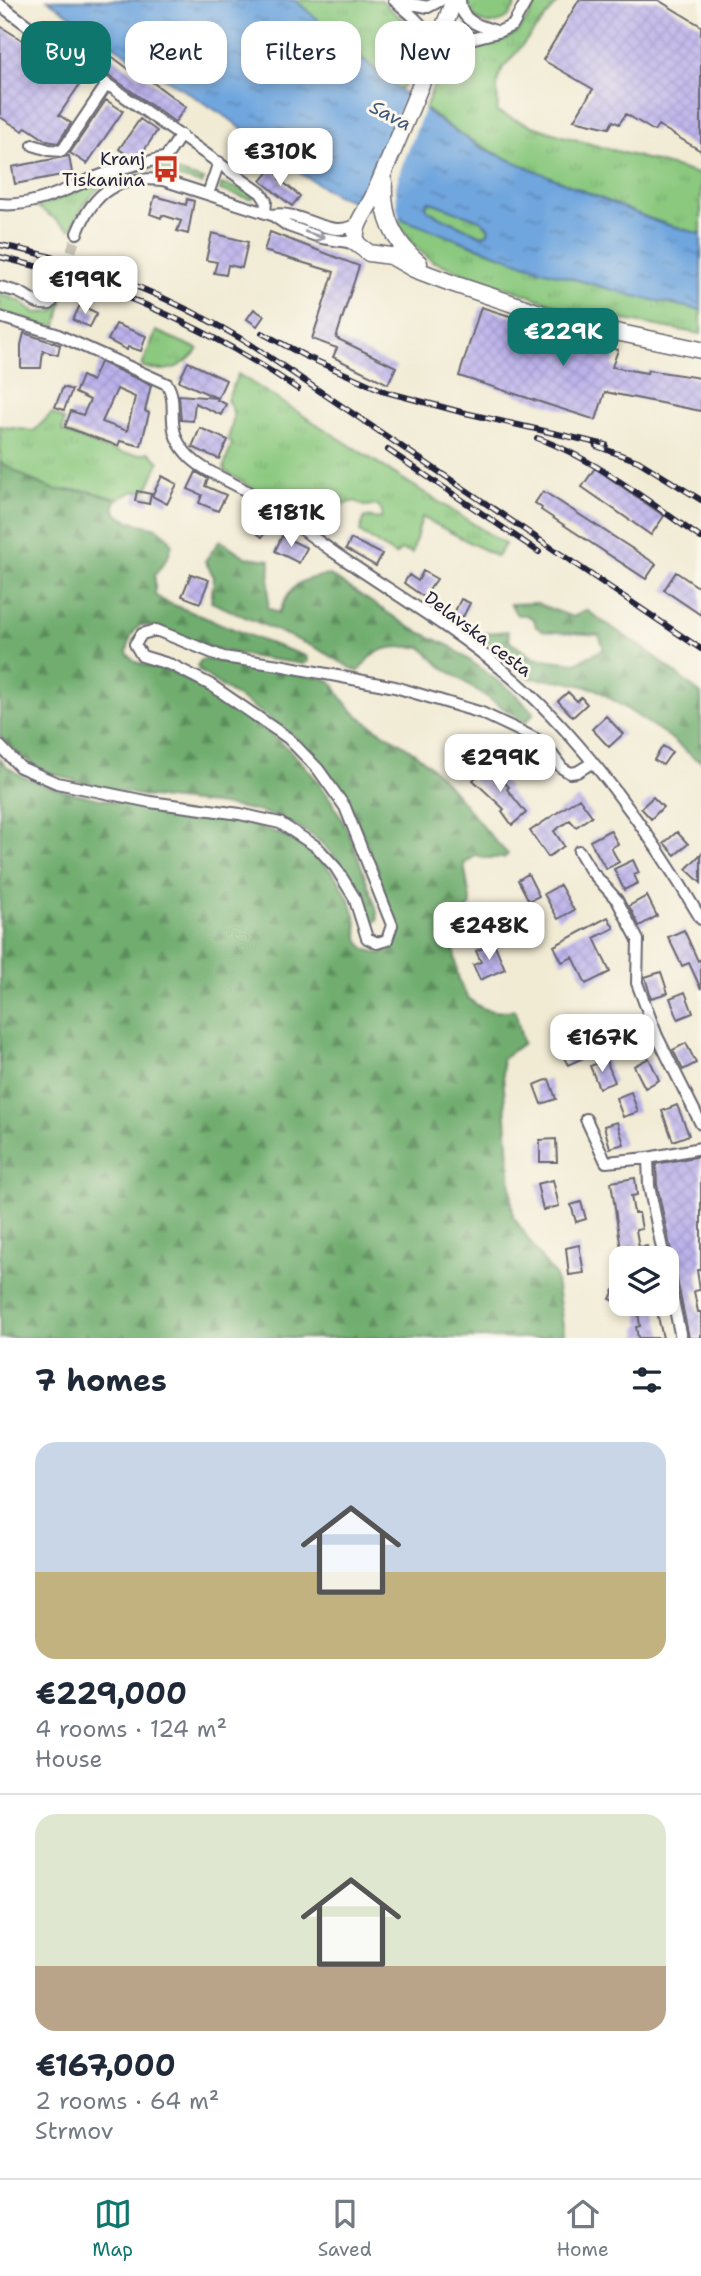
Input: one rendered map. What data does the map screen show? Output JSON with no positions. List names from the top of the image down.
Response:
{
  "streets": {
    "street": ["Delavska cesta"]
  },
  "water": ["Sava"],
  "places": {
    "bus stop": ["Kranj Tiskanina"]
  },
  "page": {
    "chip": [
      "Buy",
      "Rent",
      "Filters",
      "New"
    ],
    "price": [
      "€310K",
      "€199K",
      "€229K",
      "€181K",
      "€299K",
      "€248K",
      "€167K"
    ],
    "heading": "7 homes",
    "list": [
      {
        "name": "€229,000",
        "note": "4 rooms · 124 m² · House"
      },
      {
        "name": "€167,000",
        "note": "2 rooms · 64 m² · Strmov"
      }
    ],
    "tabs": ["Map", "Saved", "Home"]
  }
}
